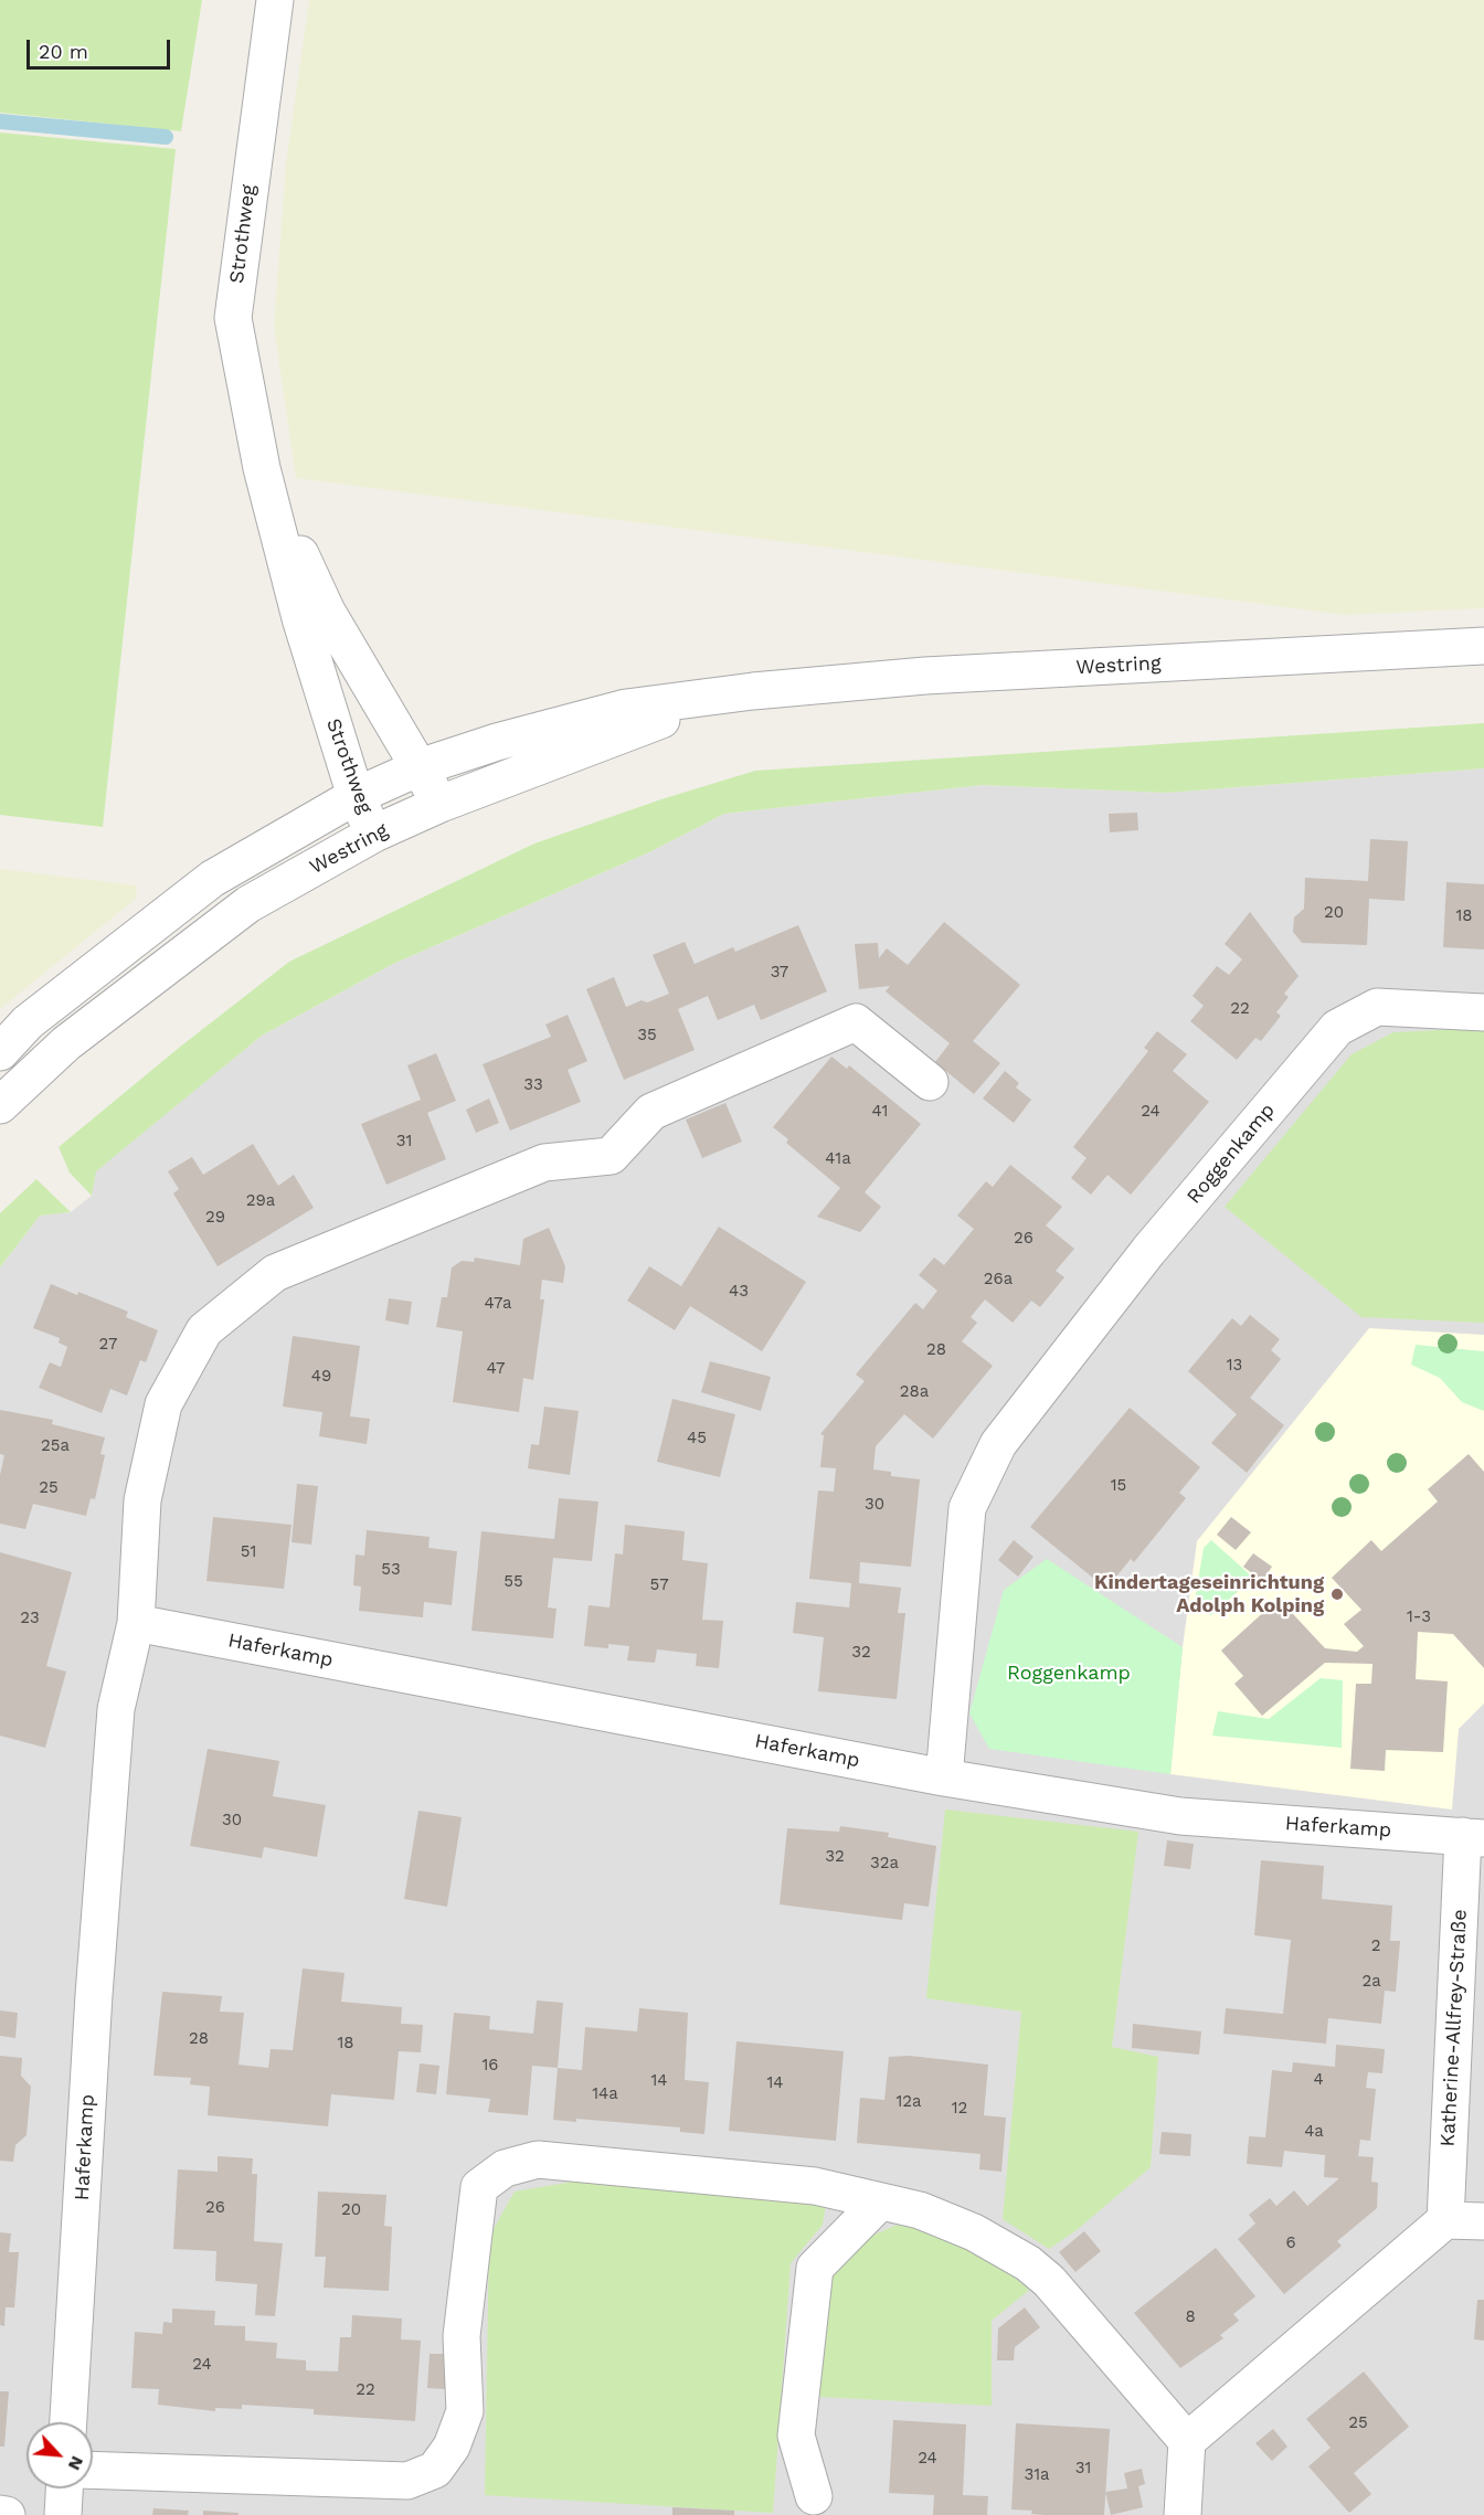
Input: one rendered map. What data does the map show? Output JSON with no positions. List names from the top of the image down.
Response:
{
  "streets": {
    "street": [
      "Strothweg",
      "Westring",
      "Roggenkamp",
      "Haferkamp",
      "Katherine-Allfrey-Straße"
    ]
  },
  "crossings": [
    ["Strothweg", "Westring"],
    ["Roggenkamp", "Haferkamp"],
    ["Haferkamp", "Katherine-Allfrey-Straße"]
  ],
  "parks": ["Roggenkamp"],
  "places": ["Kindertageseinrichtung Adolph Kolping"],
  "house_numbers": [
    "20",
    "18",
    "37",
    "22",
    "35",
    "33",
    "41",
    "24",
    "31",
    "41a",
    "29a",
    "29",
    "26",
    "26a",
    "43",
    "47a",
    "27",
    "28",
    "13",
    "47",
    "49",
    "28a",
    "45",
    "25a",
    "15",
    "25",
    "30",
    "51",
    "53",
    "55",
    "57",
    "1-3",
    "23",
    "32",
    "30",
    "32",
    "32a",
    "2",
    "2a",
    "28",
    "18",
    "16",
    "4",
    "14",
    "14",
    "14a",
    "12a",
    "12",
    "4a",
    "26",
    "20",
    "6",
    "8",
    "24",
    "22",
    "25",
    "24",
    "31",
    "31a"
  ],
  "scale_bar": "20 m",
  "north": "bottom right"
}
